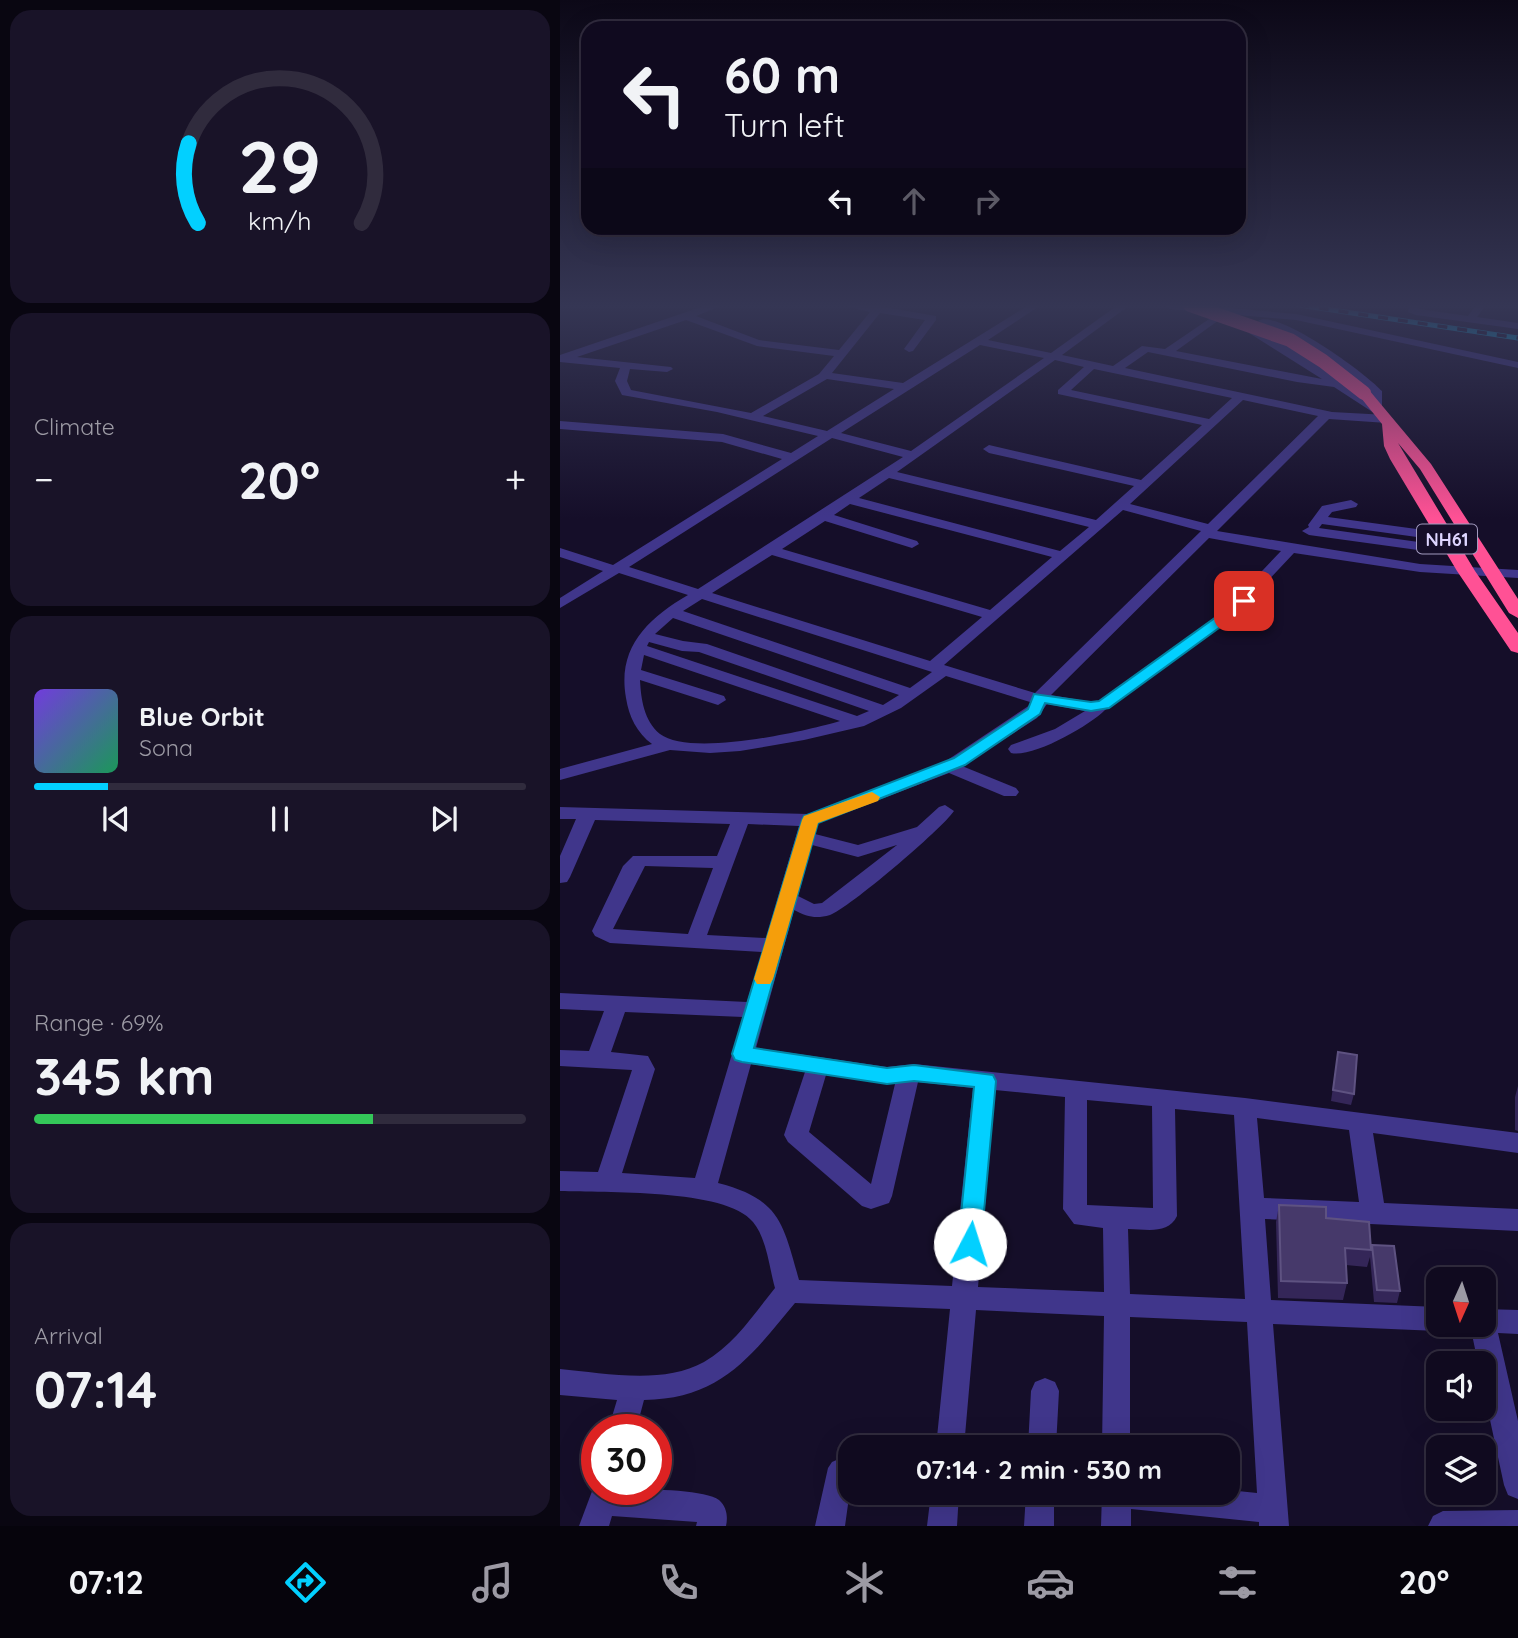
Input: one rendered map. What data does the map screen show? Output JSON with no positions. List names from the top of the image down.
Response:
{
  "streets": {
    "highway": ["NH61"]
  },
  "north": "bottom",
  "page": {
    "turn": ["60 m", "Turn left"],
    "tile": [
      "Climate",
      ["Range · 69%", "345 km"],
      ["Arrival", "07:14"]
    ],
    "heat": ["−", "20°", "+"],
    "song": ["Blue Orbit", "Sona"],
    "limit": "30",
    "trip": "07:14 · 2 min · 530 m",
    "tabs": ["07:12", "20°"],
    "gauge": ["29", "km/h"]
  }
}
